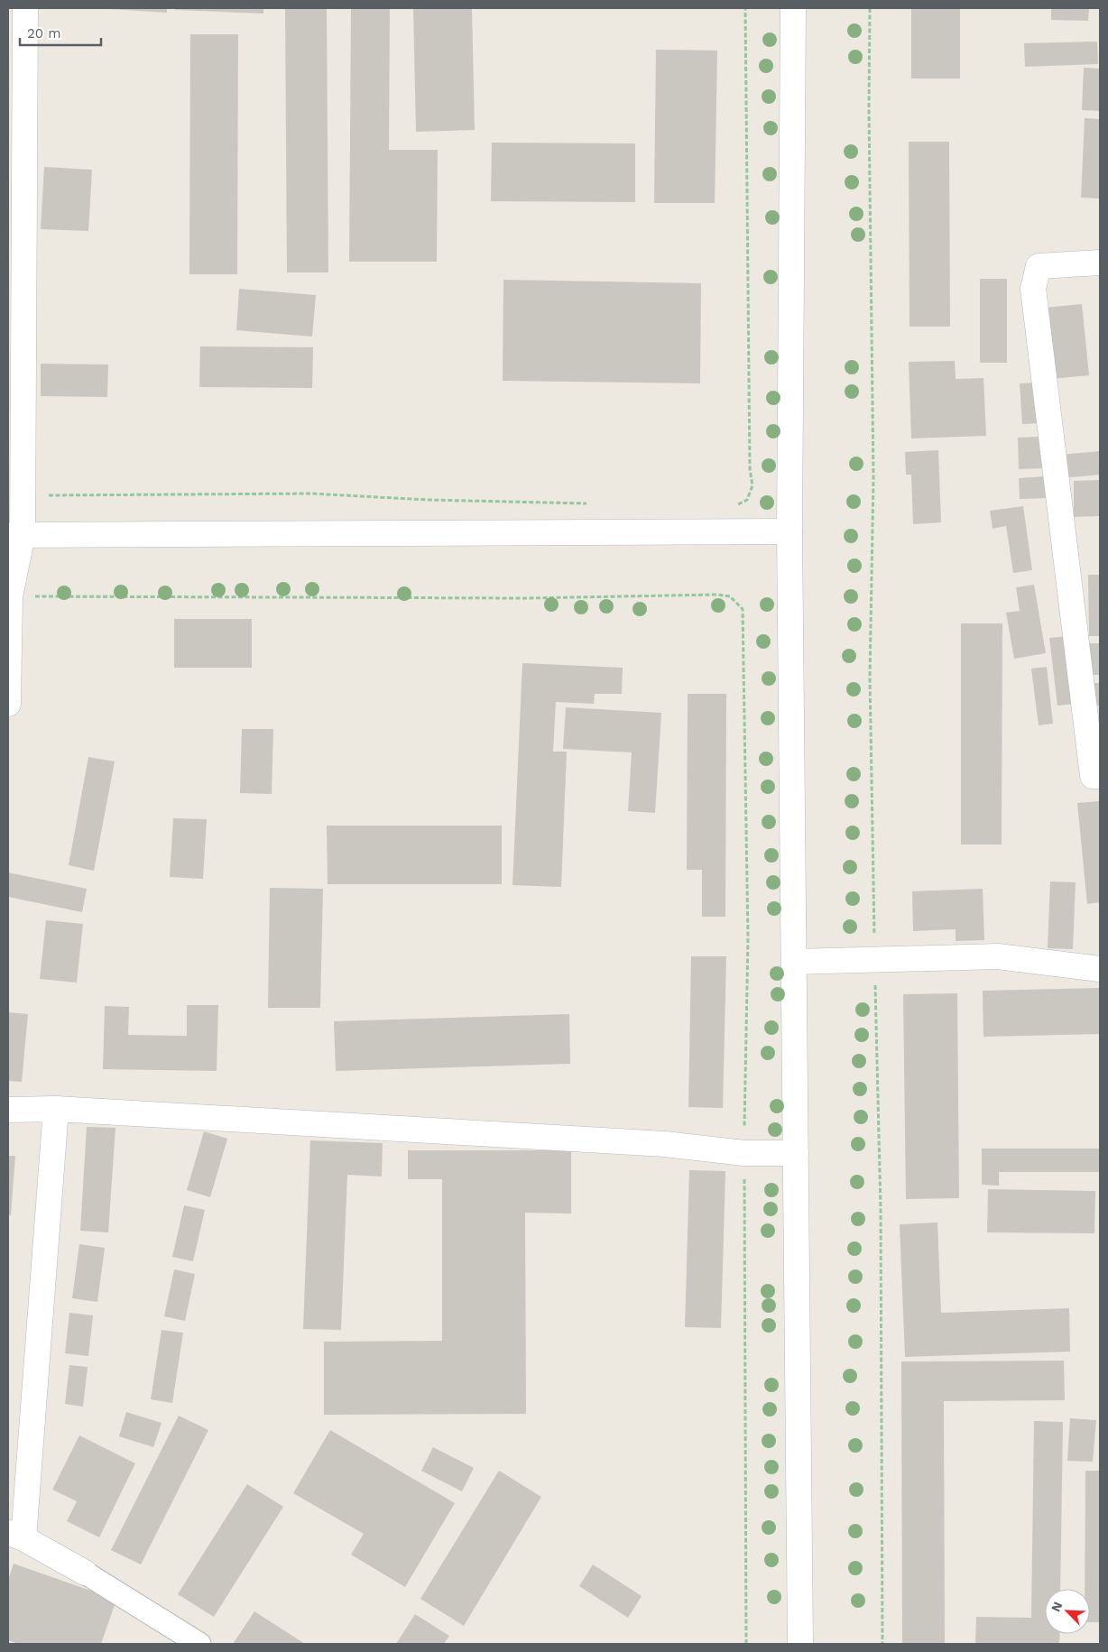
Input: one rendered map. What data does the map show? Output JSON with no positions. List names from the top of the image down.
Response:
{
  "scale_bar": "20 m",
  "north": "top left"
}
